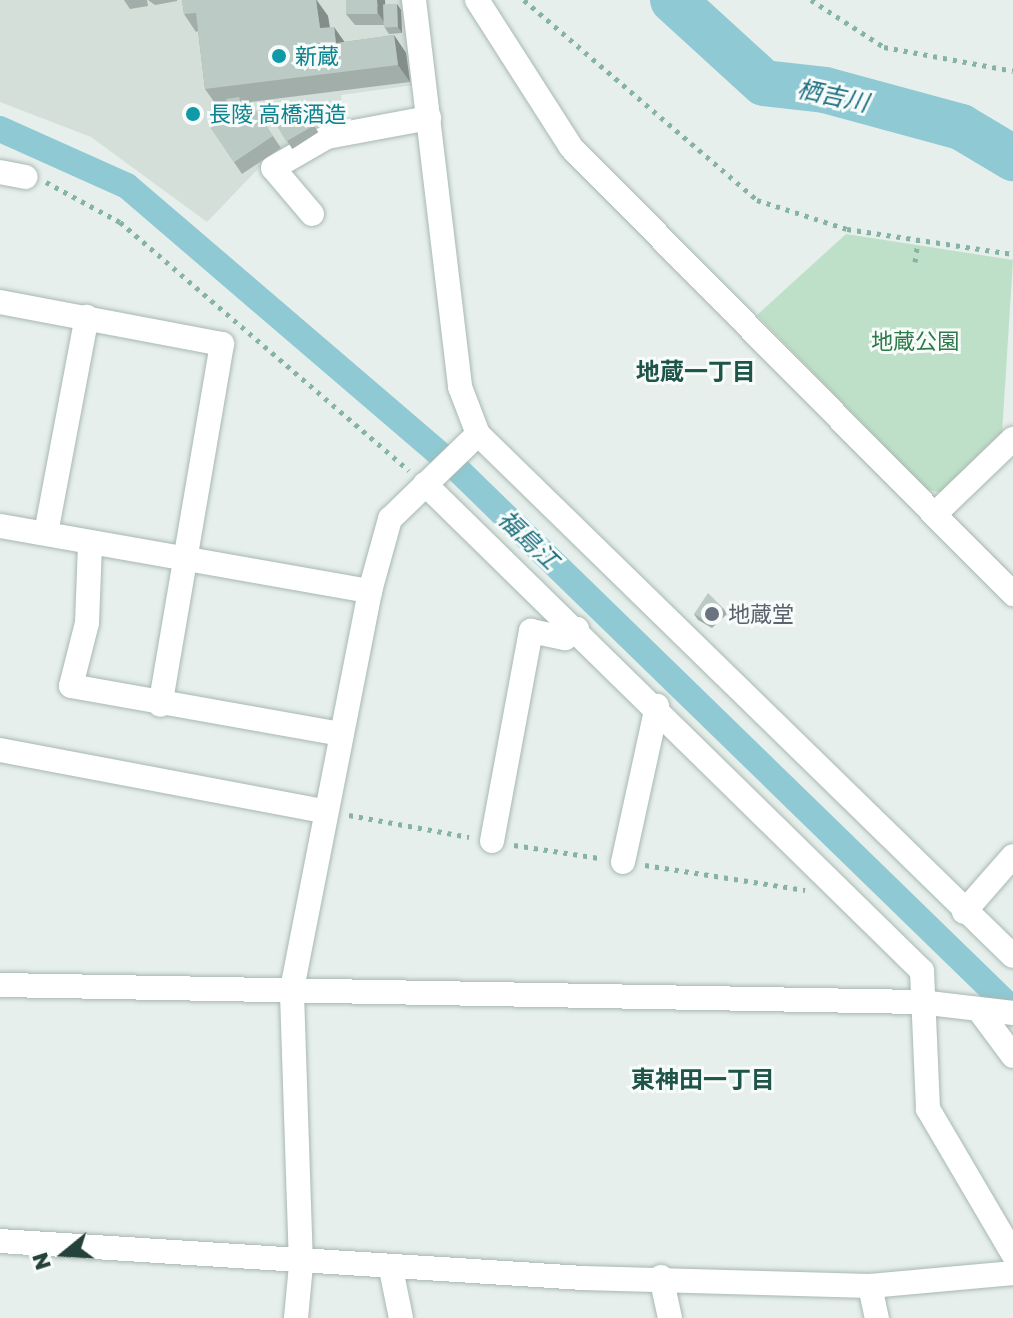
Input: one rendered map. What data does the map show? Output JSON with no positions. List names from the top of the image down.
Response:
{
  "districts": ["地蔵一丁目", "東神田一丁目"],
  "water": ["栖吉川", "福島江"],
  "parks": ["地蔵公園"],
  "places": ["新蔵", "長陵 高橋酒造", "地蔵堂"],
  "north": "left"
}
